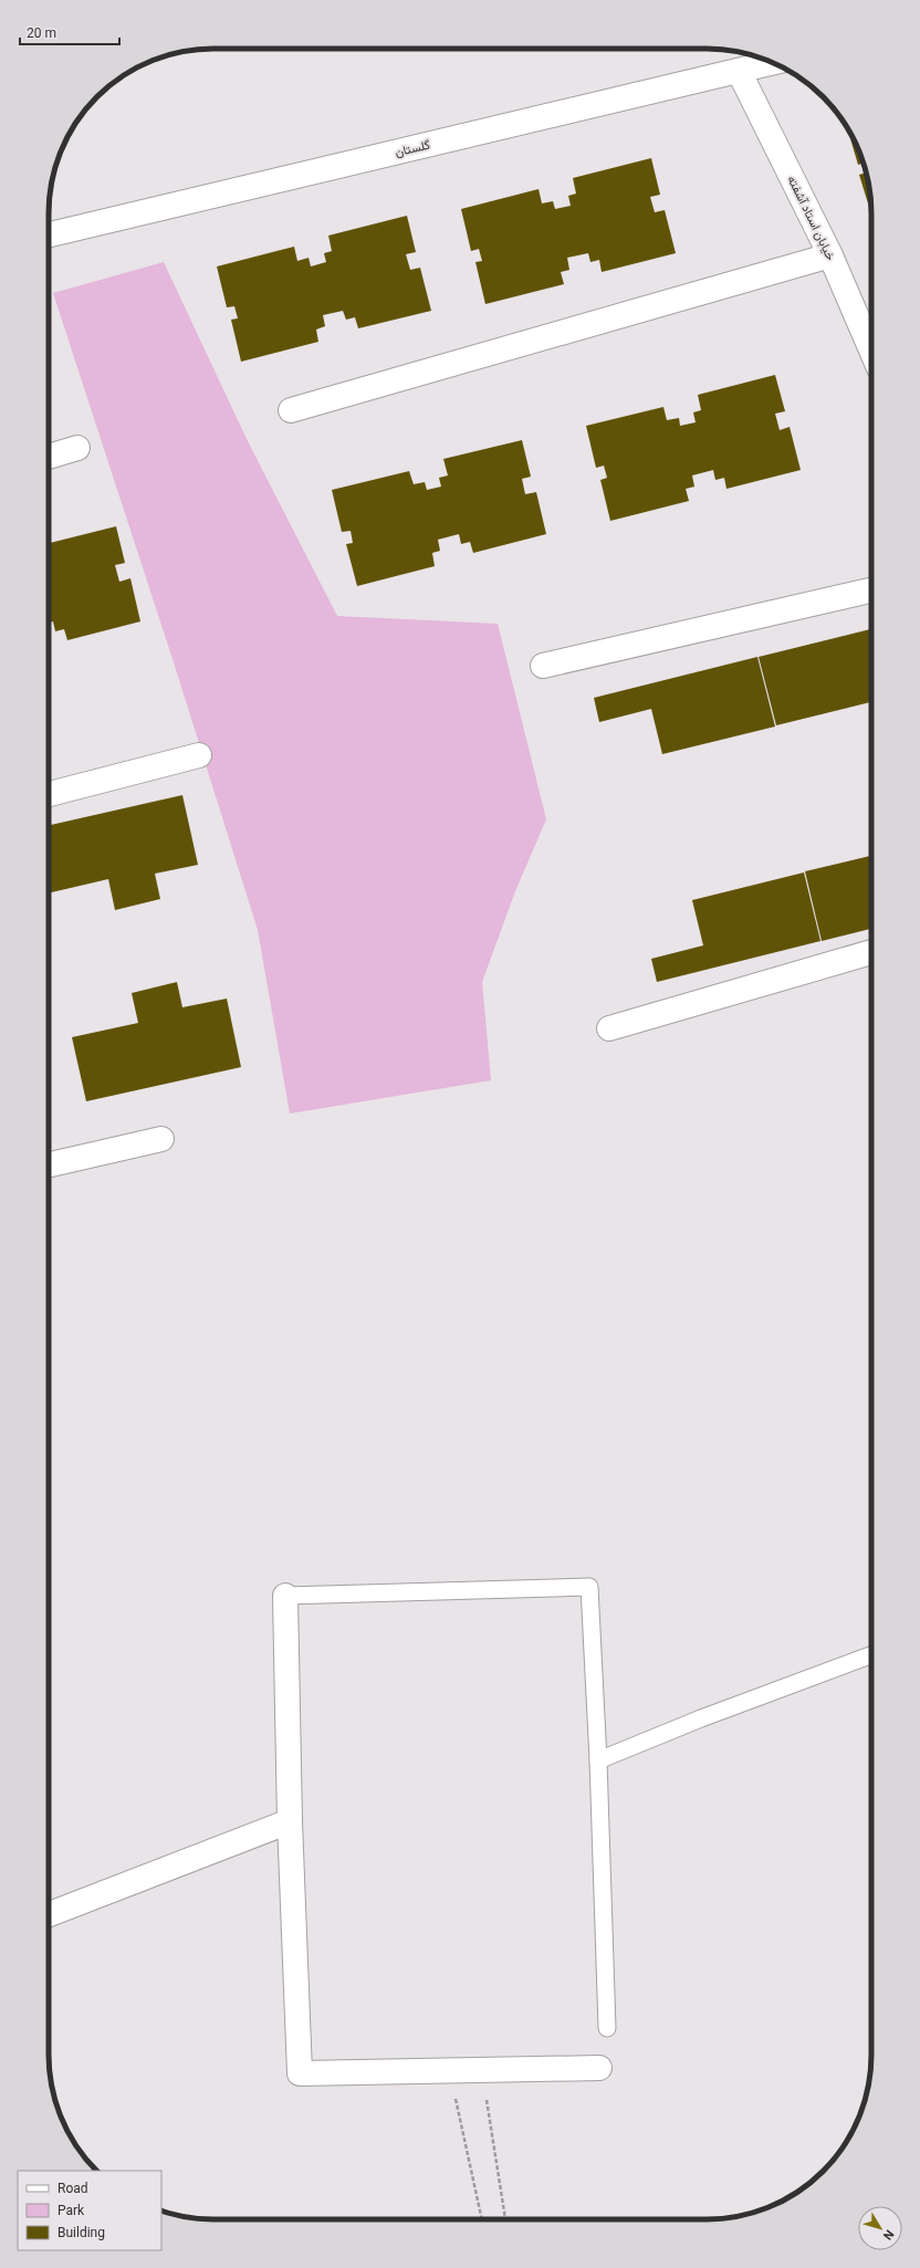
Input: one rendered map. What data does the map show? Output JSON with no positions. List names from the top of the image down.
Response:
{
  "streets": {
    "street": ["گلستان", "خیابان استاد آشفته"]
  },
  "crossings": [
    ["گلستان", "خیابان استاد آشفته"]
  ],
  "legend": ["Road", "Park", "Building"],
  "scale_bar": "20 m",
  "north": "bottom right"
}
